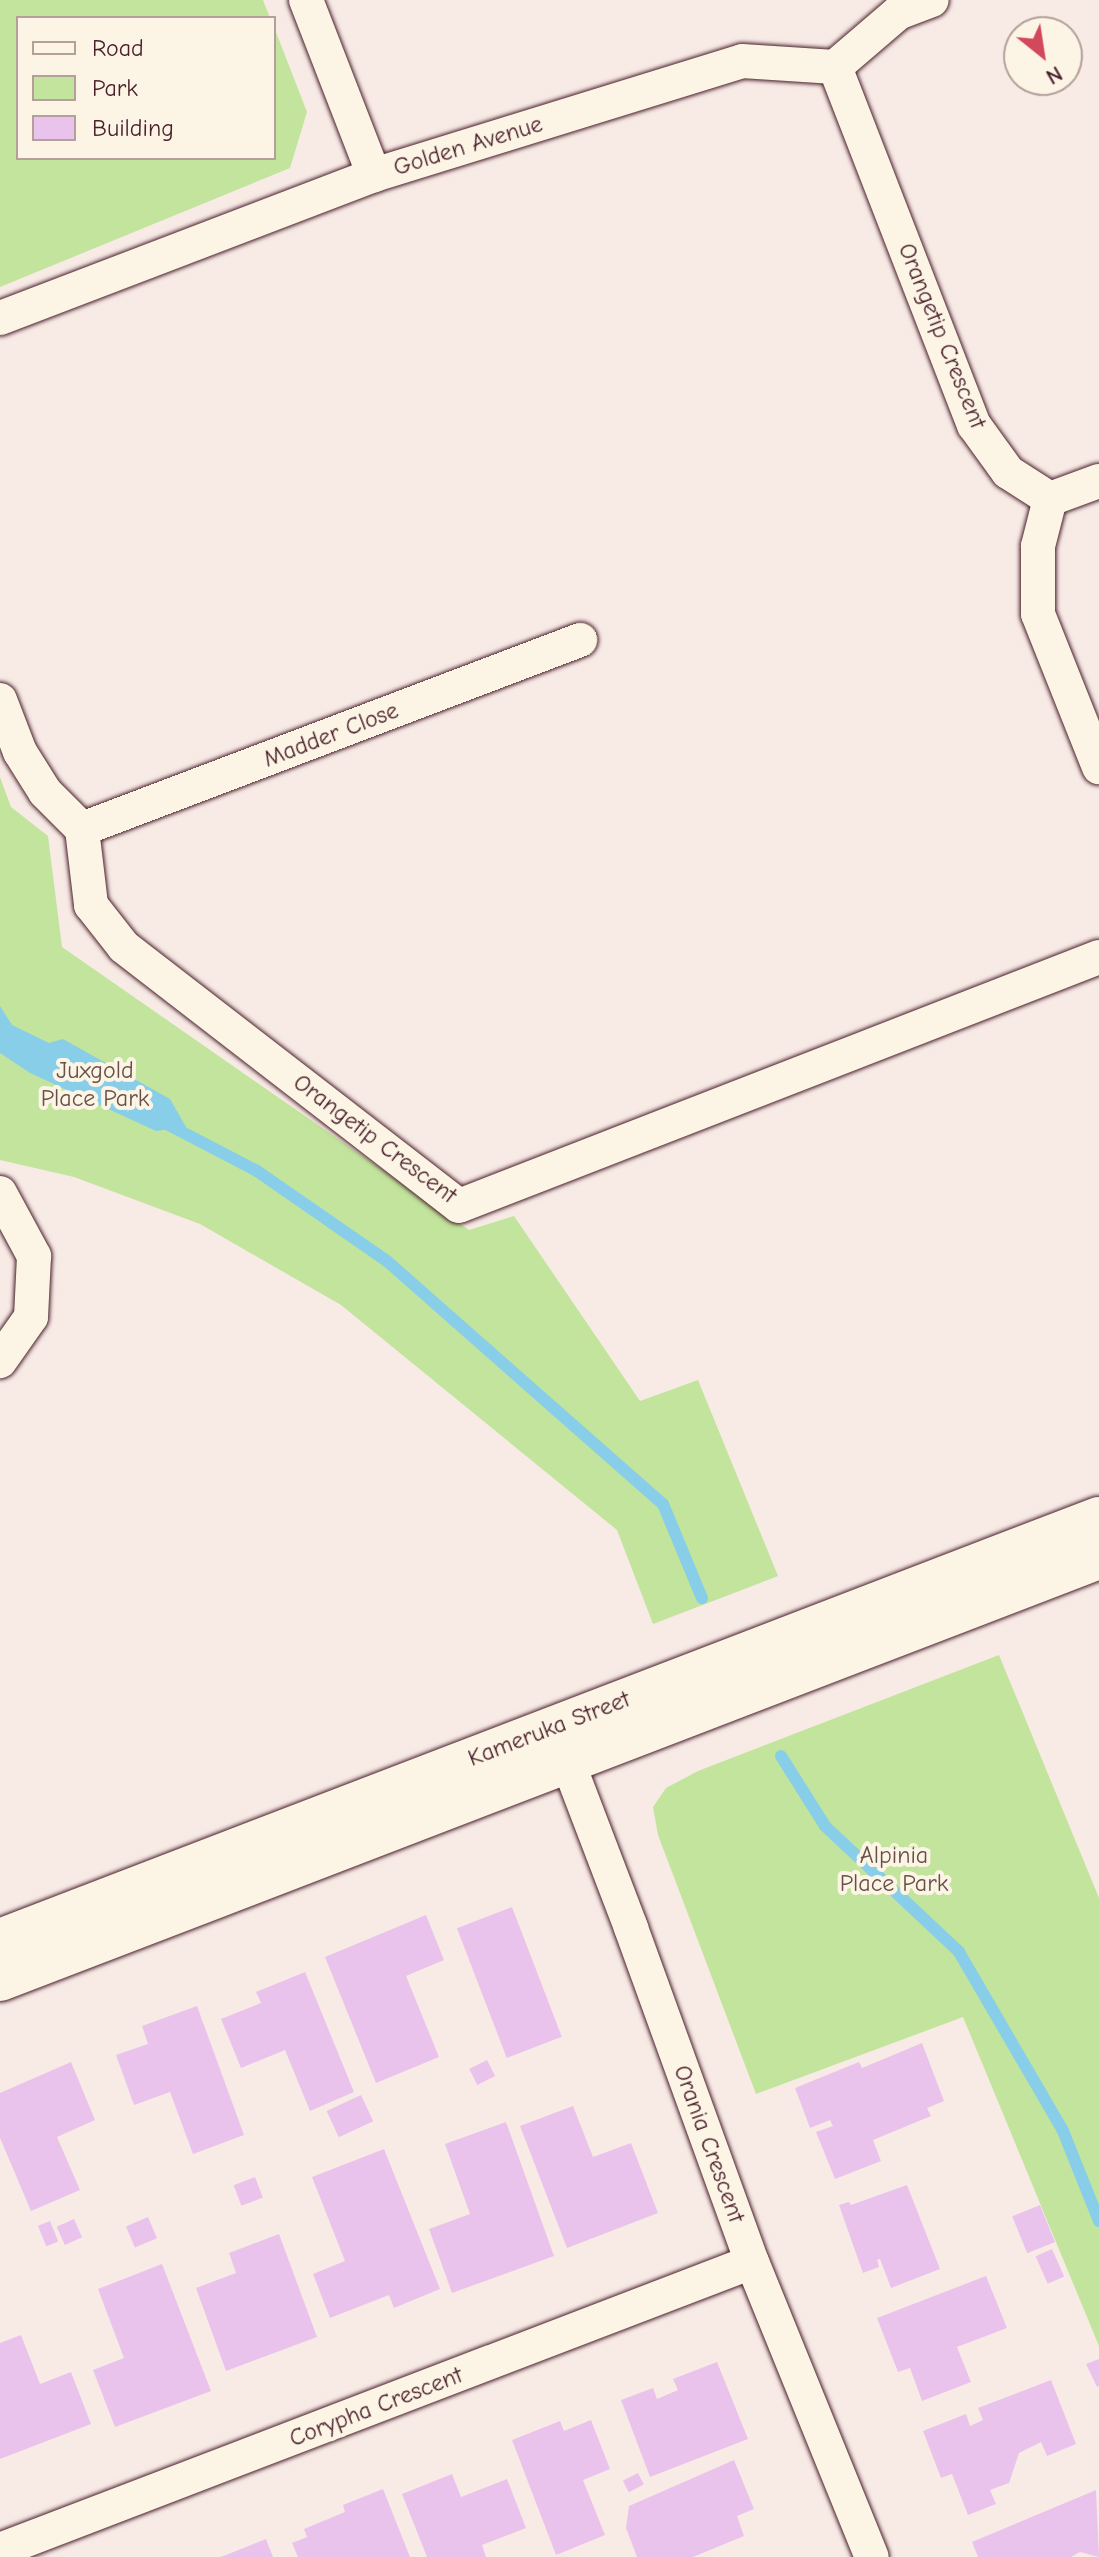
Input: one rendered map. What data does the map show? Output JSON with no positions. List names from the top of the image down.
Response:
{
  "streets": {
    "street": [
      "Golden Avenue",
      "Orangetip Crescent",
      "Madder Close",
      "Kameruka Street",
      "Orania Crescent",
      "Corypha Crescent"
    ]
  },
  "crossings": [
    ["Golden Avenue", "Orangetip Crescent"],
    ["Orangetip Crescent", "Madder Close"],
    ["Kameruka Street", "Orania Crescent"],
    ["Orania Crescent", "Corypha Crescent"]
  ],
  "parks": ["Juxgold Place Park", "Alpinia Place Park"],
  "legend": ["Road", "Park", "Building"],
  "north": "bottom right"
}
